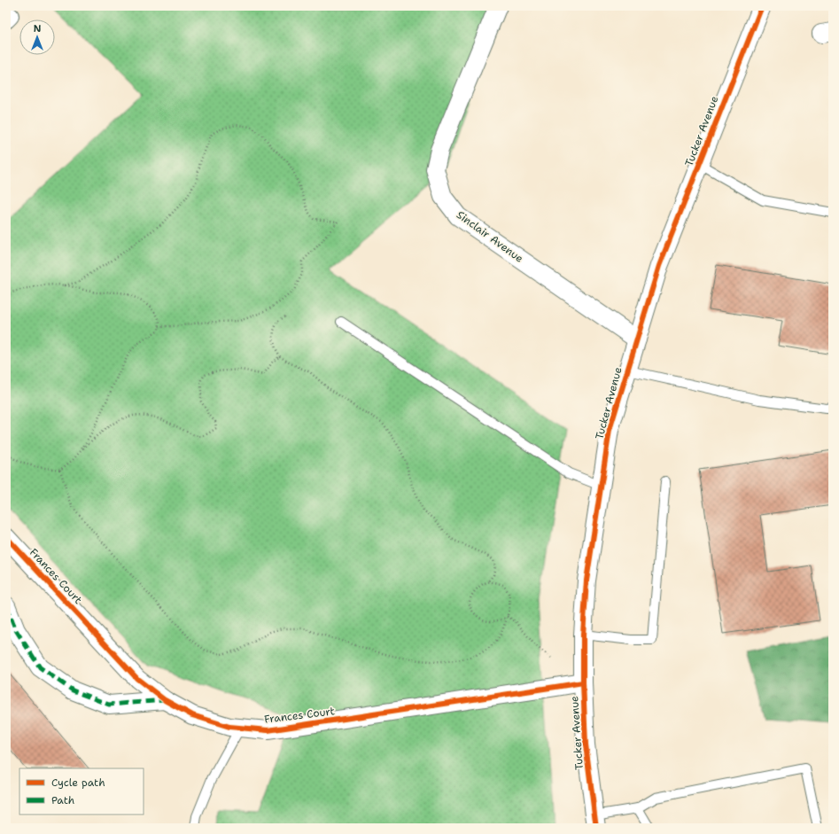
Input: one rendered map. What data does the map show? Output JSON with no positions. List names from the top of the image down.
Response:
{
  "streets": {
    "street": ["Tucker Avenue", "Sinclair Avenue", "Frances Court"]
  },
  "crossings": [
    ["Tucker Avenue", "Sinclair Avenue"],
    ["Tucker Avenue", "Frances Court"]
  ],
  "legend": ["Cycle path", "Path"],
  "north": "top"
}
